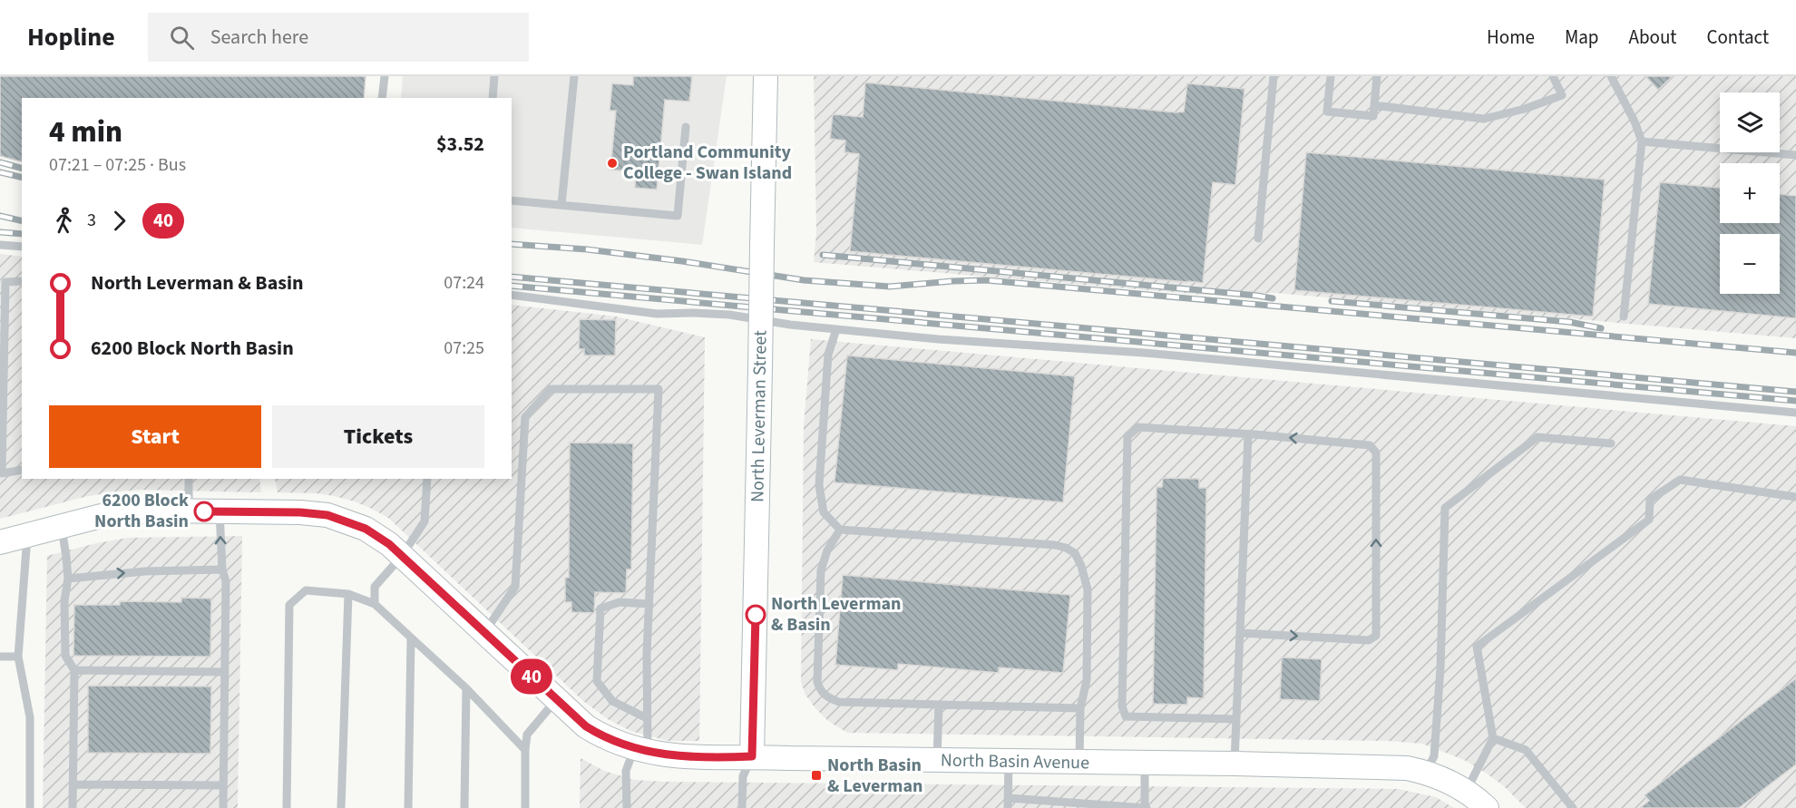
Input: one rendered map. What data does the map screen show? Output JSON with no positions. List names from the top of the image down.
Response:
{
  "streets": {
    "street": ["North Leverman Street", "North Basin Avenue"]
  },
  "crossings": [
    ["North Leverman Street", "North Basin Avenue"]
  ],
  "places": {
    "other": ["Portland Community College - Swan Island", "6200 Block North Basin", "North Leverman & Basin"],
    "transit": ["North Basin & Leverman"]
  },
  "lines": ["bus line 40"],
  "page": {
    "header": "Hopline",
    "search": "Search here",
    "nav": [
      "Home",
      "Map",
      "About",
      "Contact"
    ],
    "on_map": "40",
    "map_buttons": ["+", "−"],
    "heading": ["4 min", "07:21 – 07:25 · Bus", "$3.52"],
    "legs": ["3", "40"],
    "list": [
      {
        "name": "North Leverman & Basin",
        "value": "07:24"
      },
      {
        "name": "6200 Block North Basin",
        "value": "07:25"
      }
    ],
    "buttons": ["Start", "Tickets"]
  }
}
